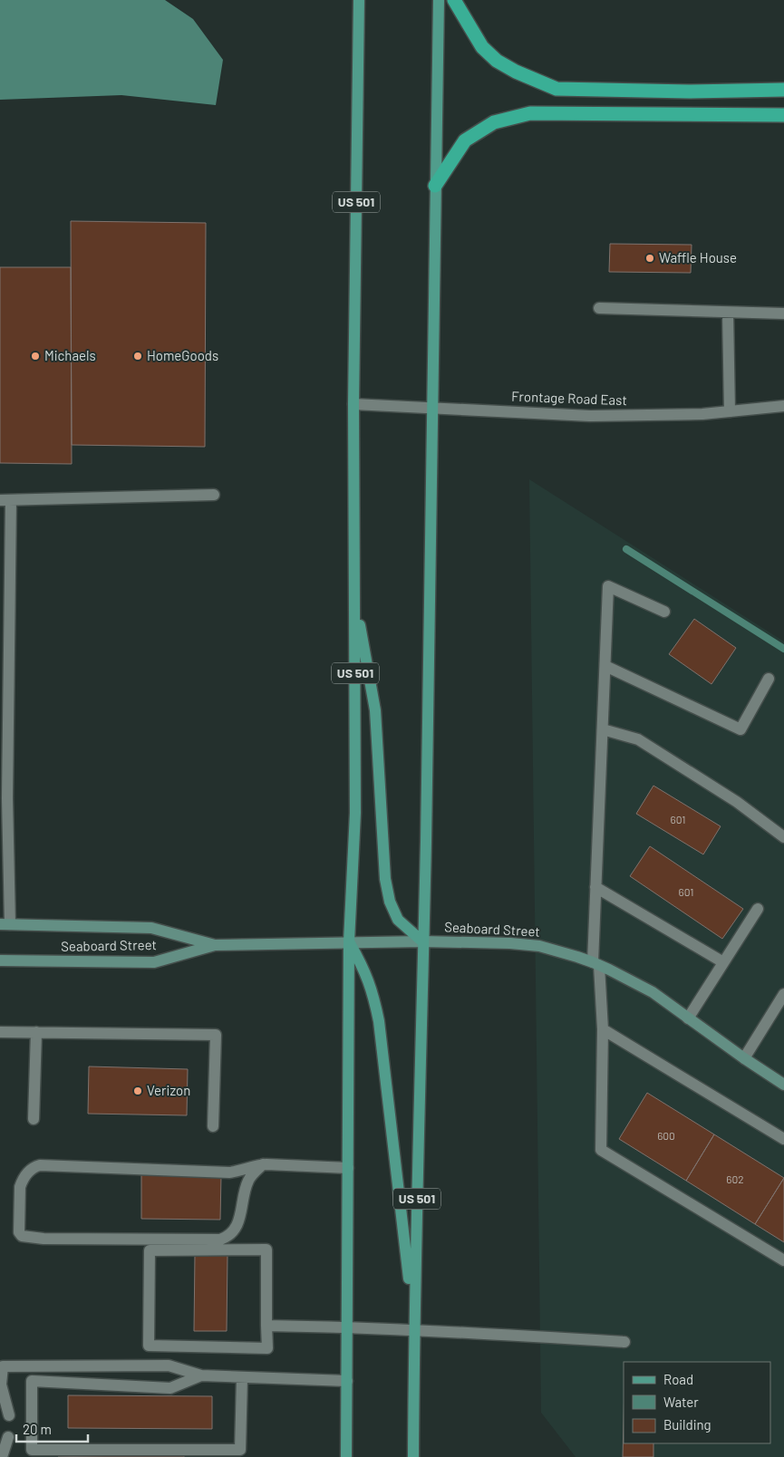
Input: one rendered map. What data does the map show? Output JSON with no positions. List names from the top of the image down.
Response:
{
  "streets": {
    "main road": ["US 501"],
    "street": ["Frontage Road East", "Seaboard Street"]
  },
  "crossings": [
    ["US 501", "Frontage Road East"],
    ["US 501", "Seaboard Street"]
  ],
  "places": [
    "Waffle House",
    "Michaels",
    "HomeGoods",
    "Verizon"
  ],
  "house_numbers": [
    "601",
    "601",
    "600",
    "602"
  ],
  "legend": ["Road", "Water", "Building"],
  "scale_bar": "20 m"
}
